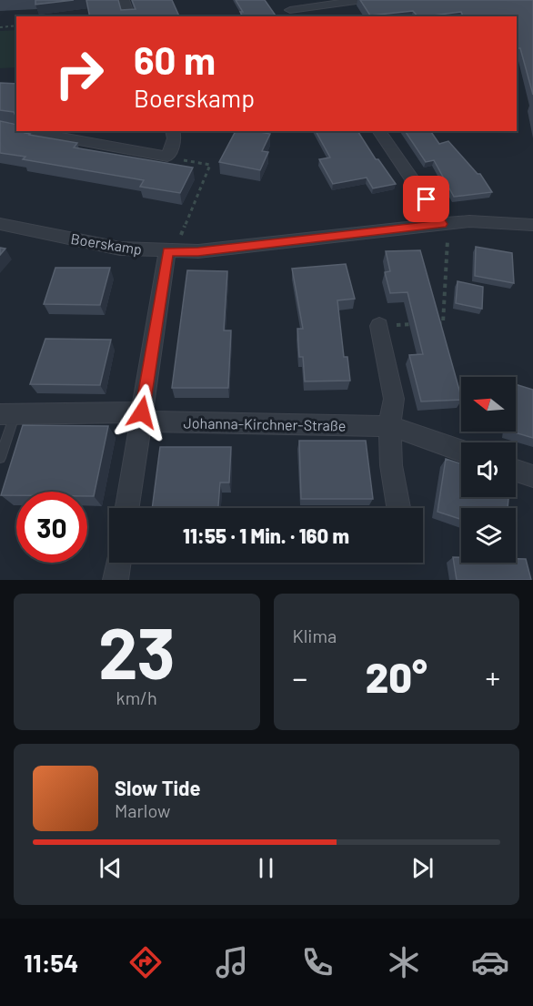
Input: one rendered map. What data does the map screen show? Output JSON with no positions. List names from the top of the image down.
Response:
{
  "streets": {
    "street": ["Boerskamp", "Johanna-Kirchner-Straße"]
  },
  "north": "left",
  "page": {
    "turn": ["60 m", "Boerskamp"],
    "limit": "30",
    "trip": "11:55 · 1 Min. · 160 m",
    "tile": [
      ["23", "km/h"],
      "Klima"
    ],
    "heat": ["−", "20°", "+"],
    "song": ["Slow Tide", "Marlow"],
    "tabs": "11:54"
  }
}
